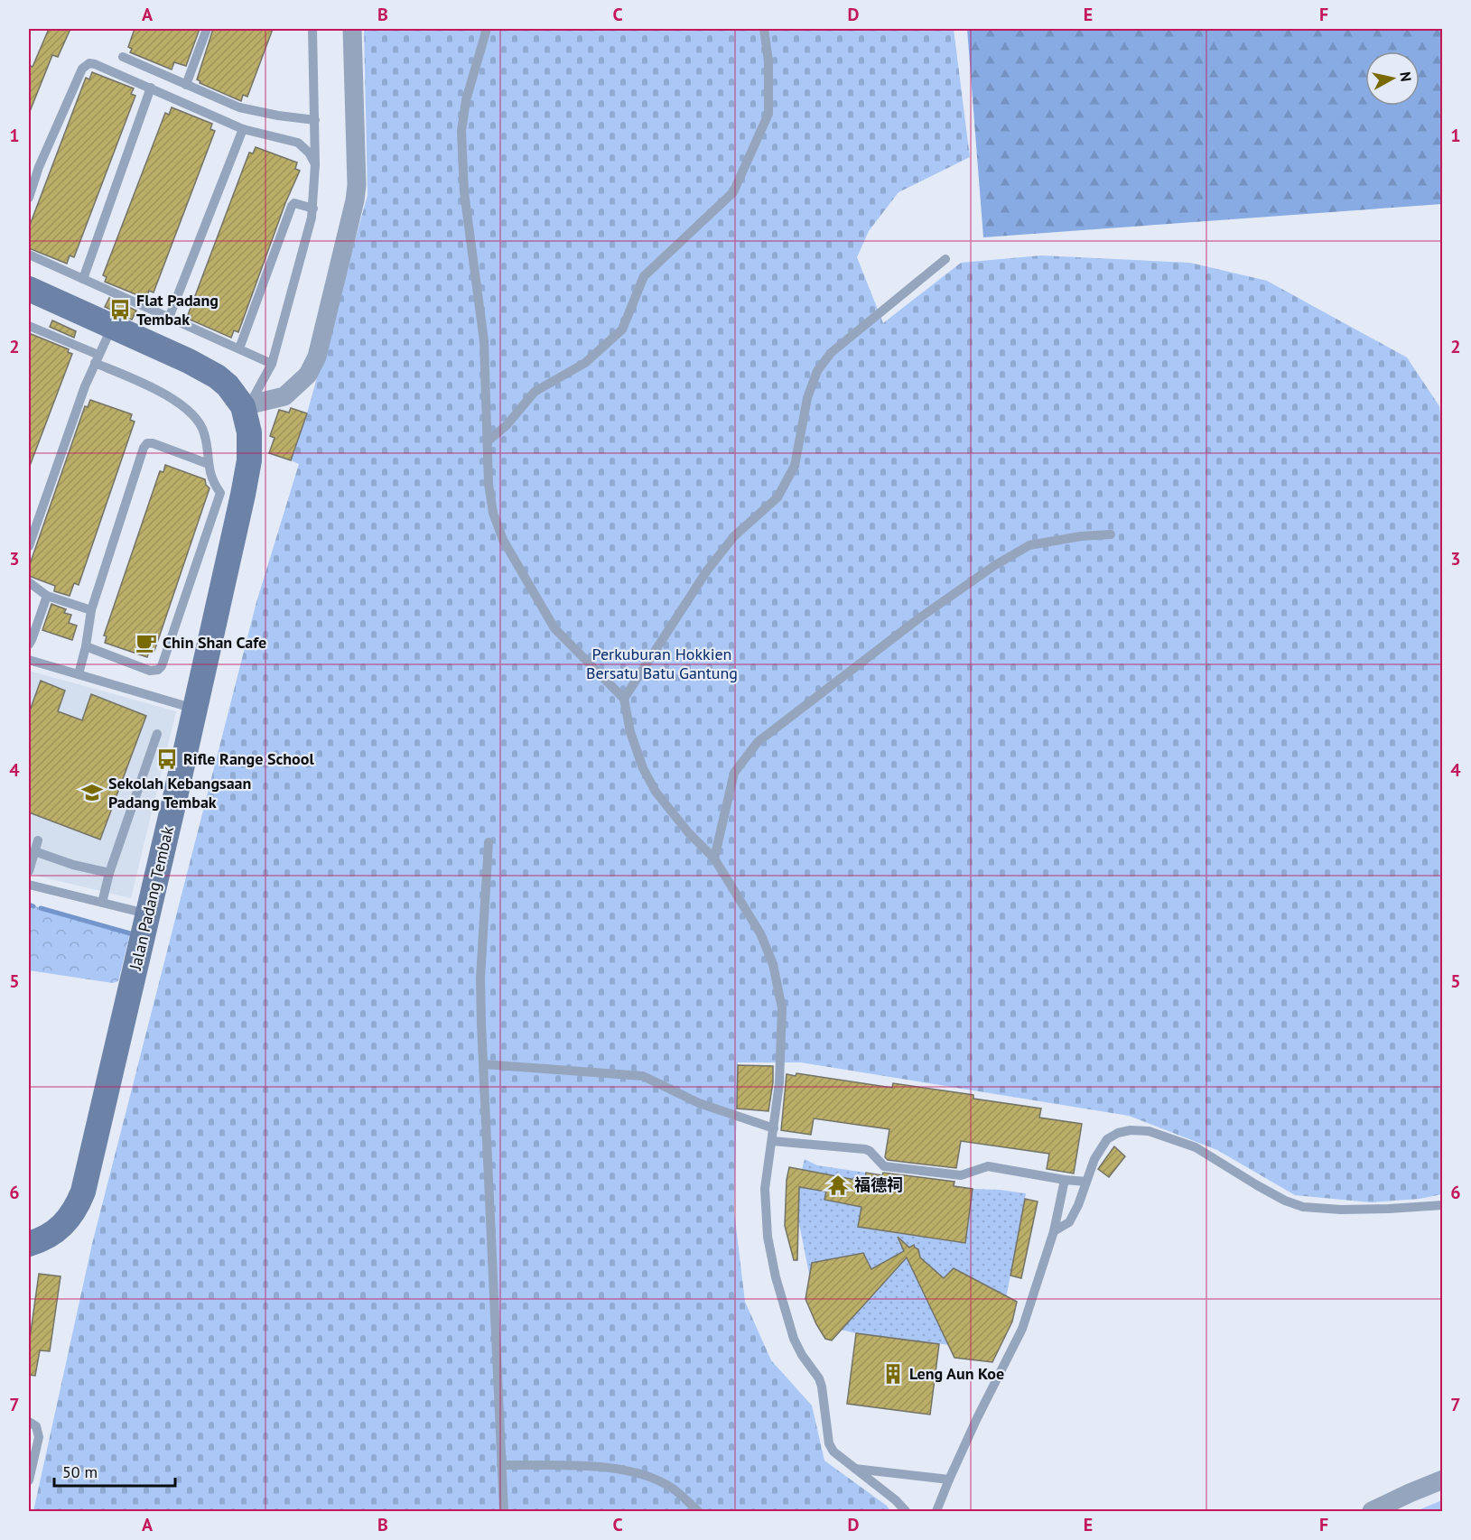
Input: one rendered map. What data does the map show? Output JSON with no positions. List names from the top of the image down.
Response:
{
  "streets": {
    "street": ["Jalan Padang Tembak"]
  },
  "parks": ["Perkuburan Hokkien Bersatu Batu Gantung"],
  "places": {
    "bus stop": ["Flat Padang Tembak", "Rifle Range School"],
    "cafe": ["Chin Shan Cafe"],
    "school or university": ["Sekolah Kebangsaan Padang Tembak"],
    "temple": ["福德祠"],
    "building": ["Leng Aun Koe"]
  },
  "scale_bar": "50 m",
  "north": "right",
  "grid": {
    "columns": [
      "A",
      "B",
      "C",
      "D",
      "E",
      "F"
    ],
    "rows": [
      "1",
      "2",
      "3",
      "4",
      "5",
      "6",
      "7"
    ]
  }
}
